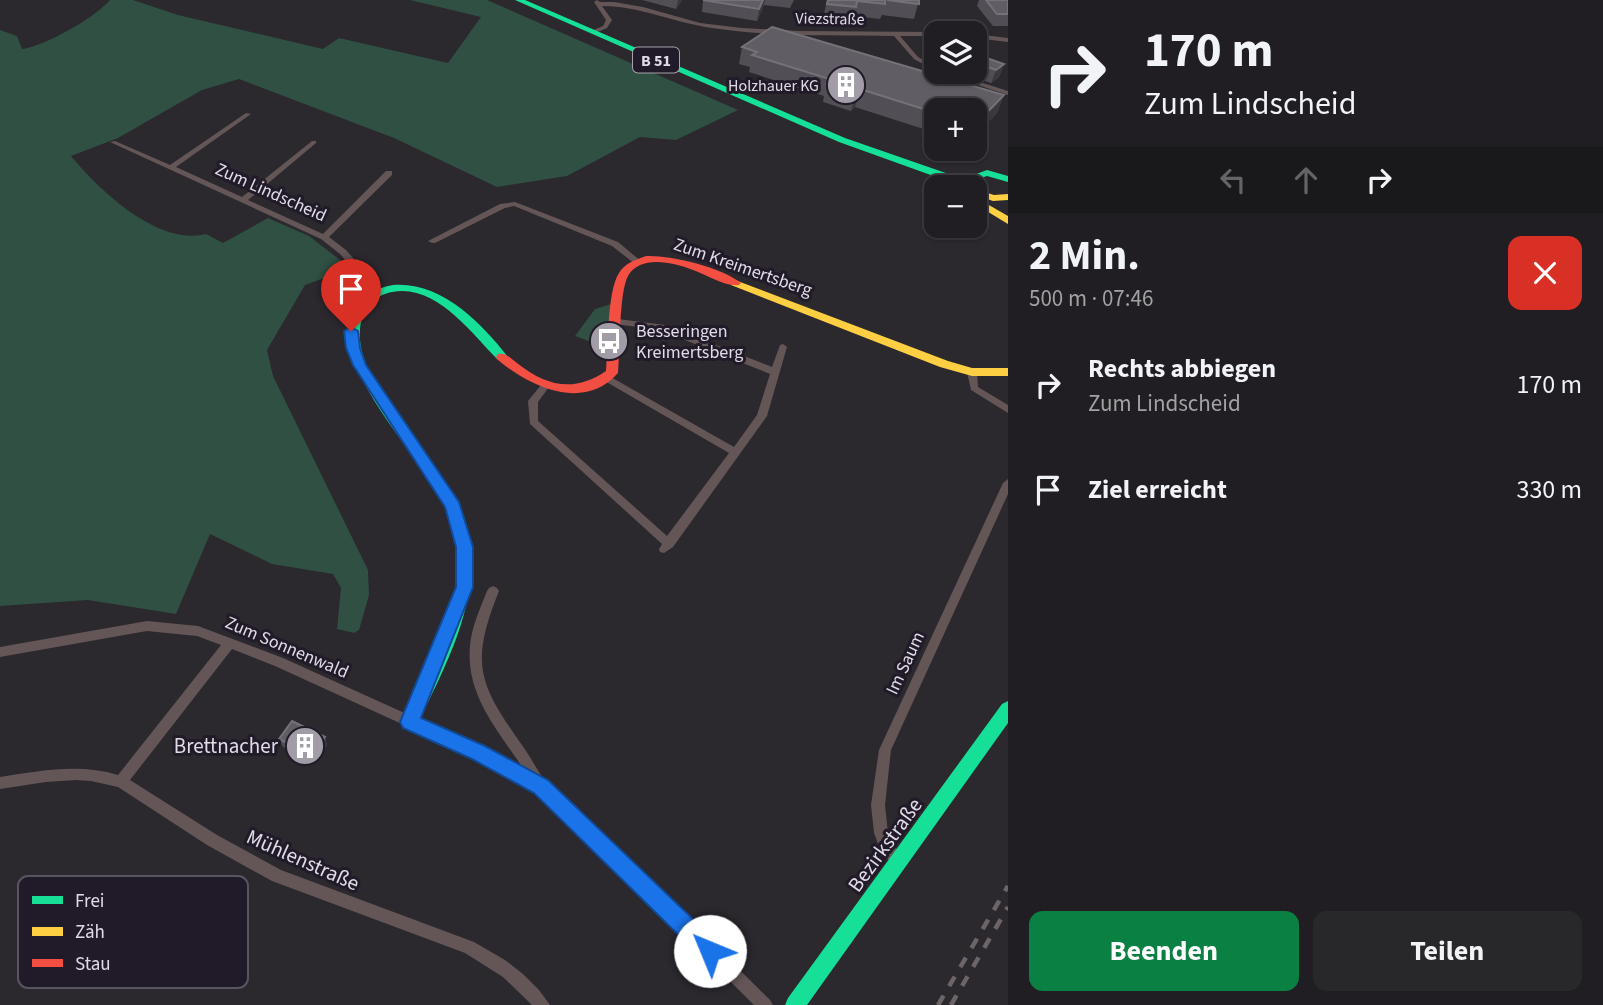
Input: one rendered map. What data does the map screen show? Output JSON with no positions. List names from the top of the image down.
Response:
{
  "streets": {
    "street": [
      "Viezstraße",
      "B 51",
      "Zum Lindscheid",
      "Zum Kreimertsberg",
      "Zum Sonnenwald",
      "Im Saum",
      "Bezirkstraße",
      "Mühlenstraße"
    ]
  },
  "crossings": [
    ["Im Saum", "Bezirkstraße"]
  ],
  "places": {
    "building": ["Holzhauer KG", "Brettnacher"],
    "bus stop": ["Besseringen Kreimertsberg"]
  },
  "legend": ["Frei", "Zäh", "Stau"],
  "page": {
    "turn": ["170 m", "Zum Lindscheid"],
    "map_buttons": ["+", "−"],
    "heading": ["2 Min.", "500 m · 07:46"],
    "list": [
      {
        "name": "Rechts abbiegen",
        "note": "Zum Lindscheid",
        "value": "170 m"
      },
      {
        "name": "Ziel erreicht",
        "value": "330 m"
      }
    ],
    "buttons": ["Beenden", "Teilen"]
  }
}
